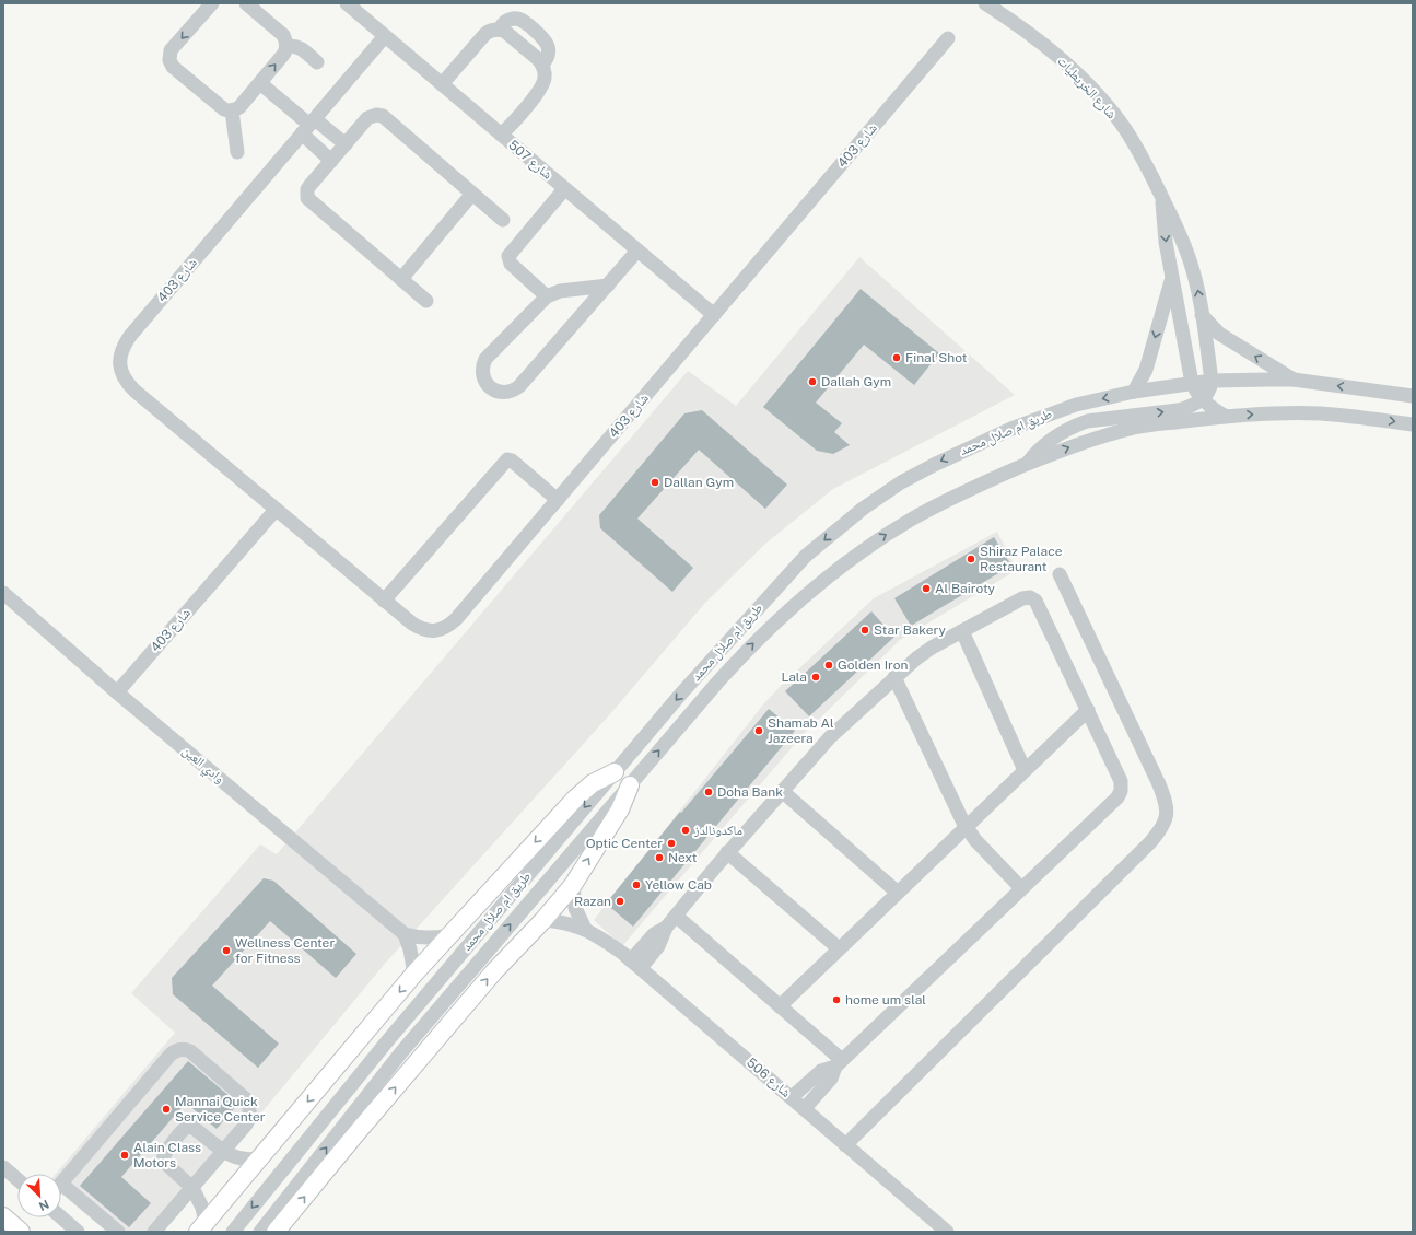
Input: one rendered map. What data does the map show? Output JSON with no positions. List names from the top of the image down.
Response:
{
  "streets": {
    "street": [
      "شارع الخريطيات",
      "شارع 403",
      "شارع 507",
      "طريق ام صلال محمد",
      "وادي العين",
      "شارع 506"
    ]
  },
  "crossings": [
    ["شارع الخريطيات", "طريق ام صلال محمد"],
    ["شارع 403", "شارع 507"],
    ["شارع 403", "وادي العين"]
  ],
  "places": [
    "Final Shot",
    "Dallah Gym",
    "Dallan Gym",
    "Shiraz Palace Restaurant",
    "Al Bairoty",
    "Star Bakery",
    "Golden Iron",
    "Lala",
    "Shamab Al Jazeera",
    "Doha Bank",
    "ماكدونالدز",
    "Optic Center",
    "Next",
    "Yellow Cab",
    "Razan",
    "Wellness Center for Fitness",
    "home um slal",
    "Mannai Quick Service Center",
    "Alain Class Motors"
  ],
  "north": "bottom right"
}
